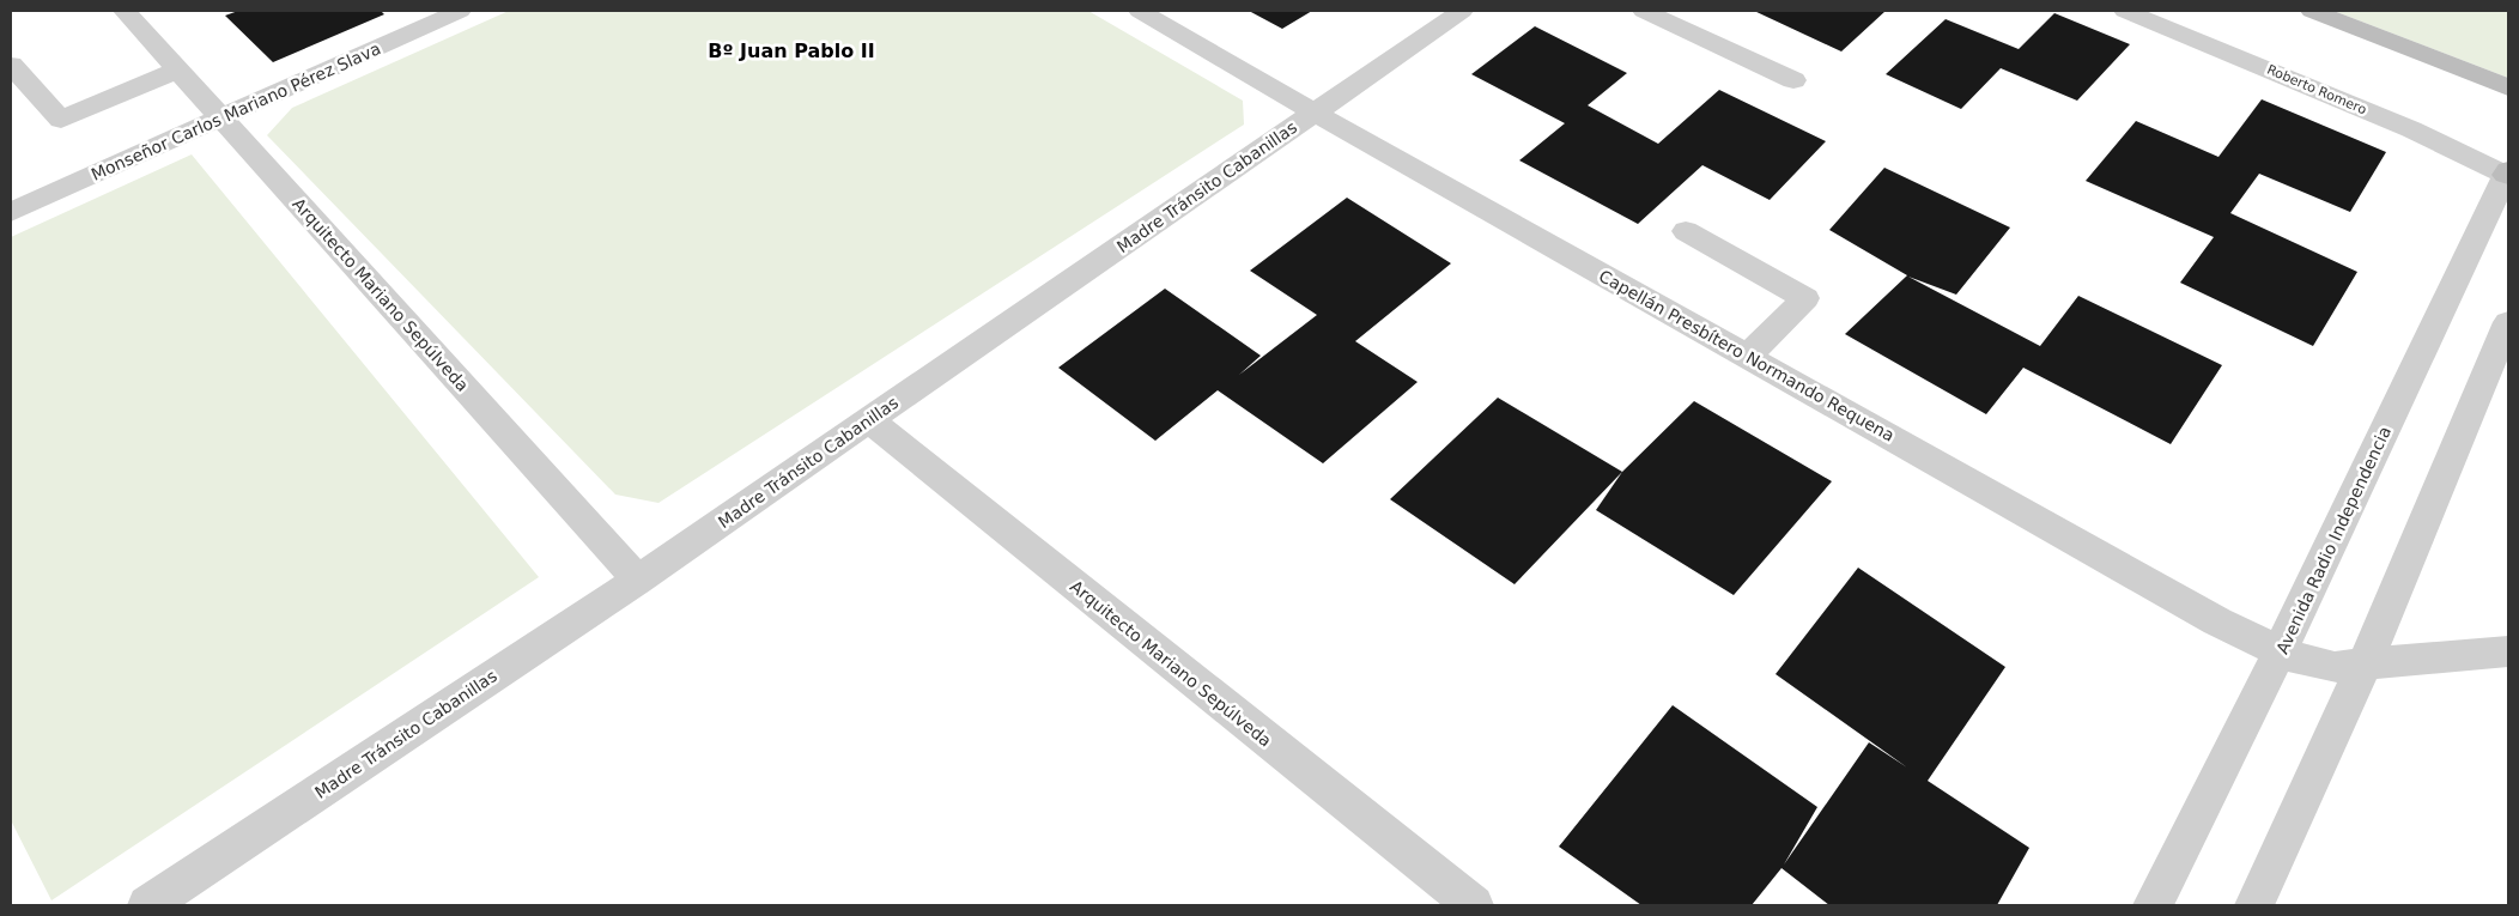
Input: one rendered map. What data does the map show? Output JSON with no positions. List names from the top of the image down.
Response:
{
  "streets": {
    "street": [
      "Roberto Romero",
      "Monseñor Carlos Mariano Pérez Slava",
      "Madre Tránsito Cabanillas",
      "Arquitecto Mariano Sepúlveda",
      "Capellán Presbítero Normando Requena",
      "Avenida Radio Independencia"
    ]
  },
  "crossings": [
    ["Roberto Romero", "Avenida Radio Independencia"],
    ["Monseñor Carlos Mariano Pérez Slava", "Arquitecto Mariano Sepúlveda"],
    ["Madre Tránsito Cabanillas", "Arquitecto Mariano Sepúlveda"],
    ["Madre Tránsito Cabanillas", "Capellán Presbítero Normando Requena"],
    ["Capellán Presbítero Normando Requena", "Avenida Radio Independencia"]
  ],
  "districts": ["Bº Juan Pablo II"]
}
